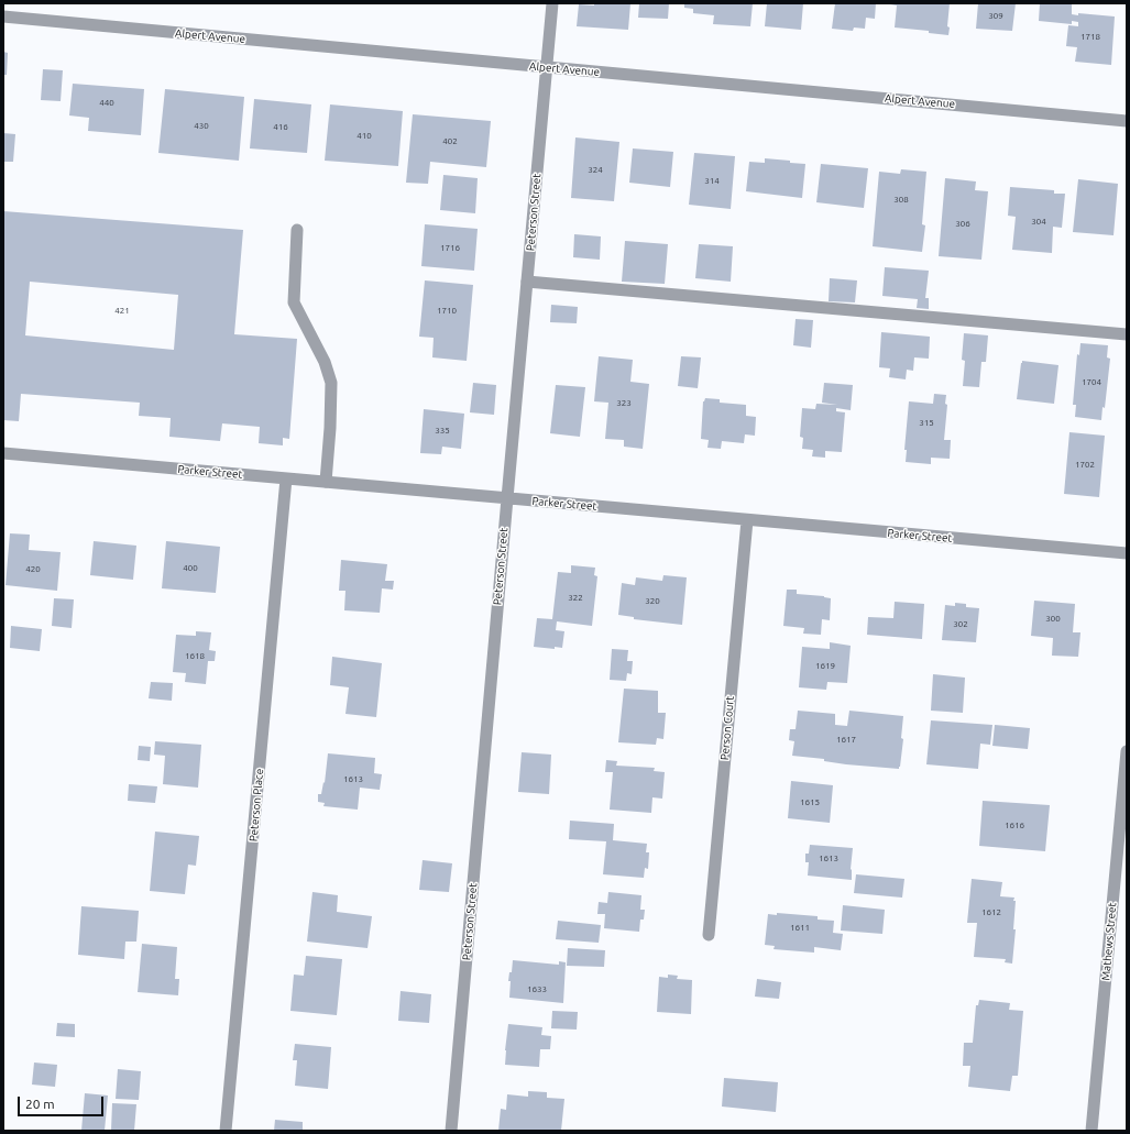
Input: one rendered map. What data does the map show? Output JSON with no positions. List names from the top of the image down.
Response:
{
  "streets": {
    "street": [
      "Alpert Avenue",
      "Peterson Street",
      "Parker Street",
      "Person Court",
      "Peterson Place",
      "Mathews Street"
    ]
  },
  "crossings": [
    ["Alpert Avenue", "Peterson Street"],
    ["Peterson Street", "Parker Street"],
    ["Parker Street", "Person Court"],
    ["Parker Street", "Peterson Place"]
  ],
  "house_numbers": [
    "309",
    "1718",
    "440",
    "430",
    "416",
    "410",
    "402",
    "324",
    "314",
    "308",
    "304",
    "306",
    "1716",
    "421",
    "1710",
    "1704",
    "323",
    "315",
    "335",
    "1702",
    "400",
    "420",
    "322",
    "320",
    "300",
    "302",
    "1618",
    "1619",
    "1617",
    "1613",
    "1615",
    "1616",
    "1613",
    "1612",
    "1611",
    "1633"
  ],
  "scale_bar": "20 m"
}
